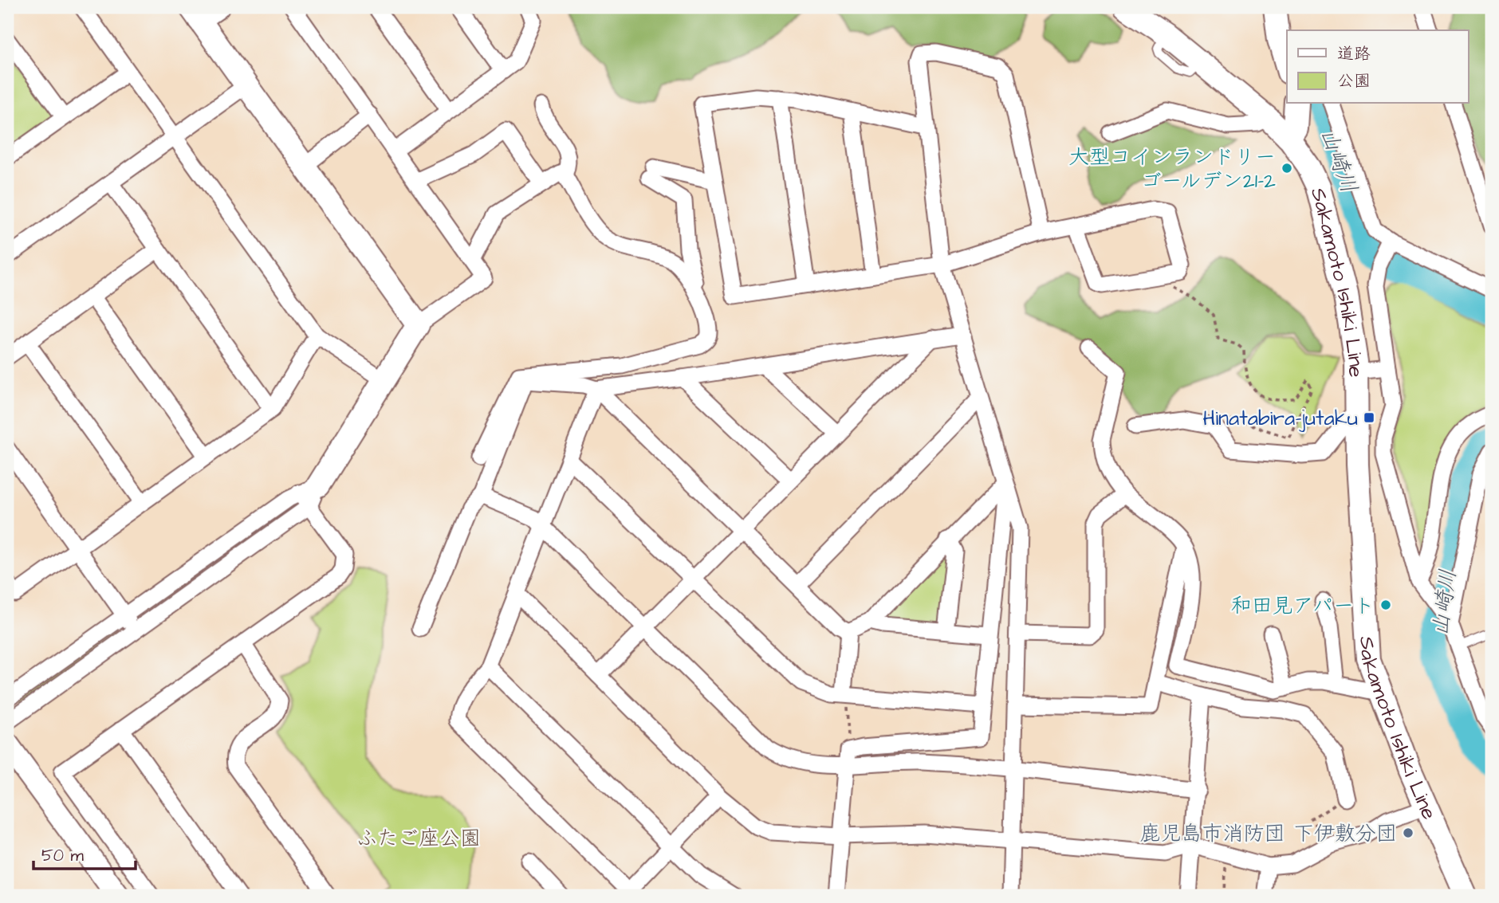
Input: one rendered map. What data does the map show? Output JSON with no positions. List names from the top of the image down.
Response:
{
  "streets": {
    "main road": ["Sakamoto Ishiki Line"]
  },
  "water": ["山崎川"],
  "parks": ["ふたご座公園"],
  "places": {
    "other": ["大型コインランドリー ゴールデン21-2", "和田見アパート", "鹿児島市消防団 下伊敷分団"],
    "transit": ["Hinatabira-jutaku"]
  },
  "legend": ["道路", "公園"],
  "scale_bar": "50 m"
}
